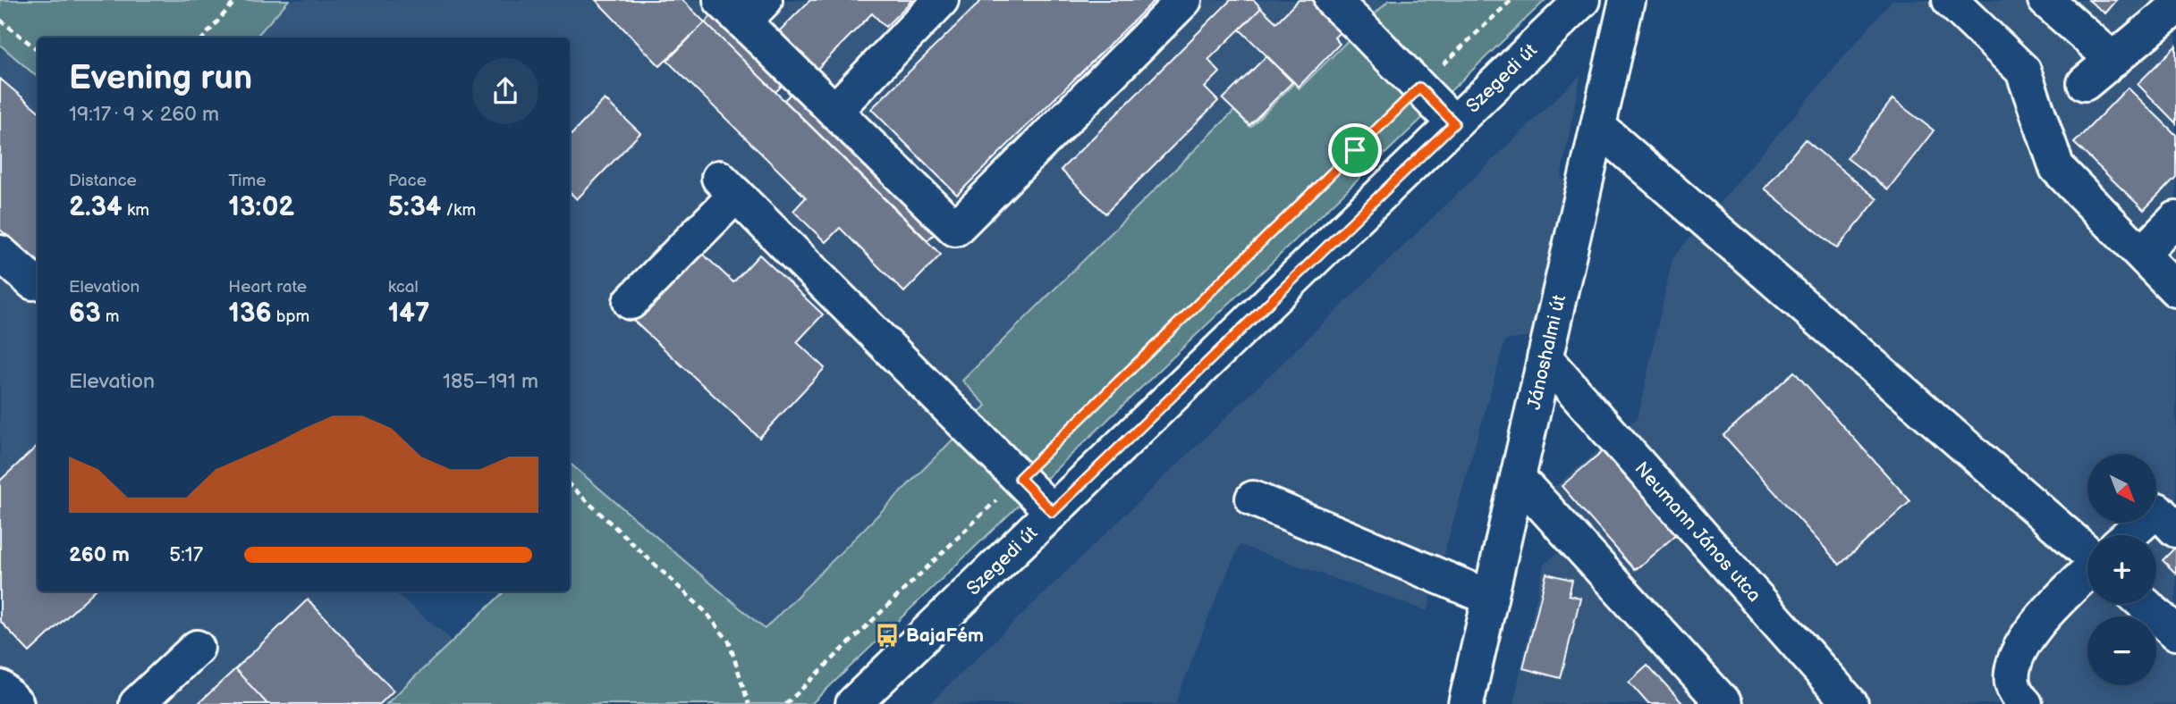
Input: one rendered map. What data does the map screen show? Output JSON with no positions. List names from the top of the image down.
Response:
{
  "streets": {
    "street": ["Szegedi út", "Jánoshalmi út", "Neumann János utca"]
  },
  "crossings": [
    ["Jánoshalmi út", "Neumann János utca"]
  ],
  "places": {
    "bus stop": ["BajaFém"]
  },
  "north": "bottom right",
  "page": {
    "heading": ["Evening run", "19:17 · 9 × 260 m"],
    "stats": [
      ["Distance", "2.34 km"],
      ["Time", "13:02"],
      ["Pace", "5:34 /km"],
      ["Elevation", "63 m"],
      ["Heart rate", "136 bpm"],
      ["kcal", "147"]
    ],
    "chart": ["Elevation", "185–191 m"],
    "map_buttons": ["+", "−"],
    "list": [
      {
        "name": "260 m",
        "note": "5:17"
      }
    ]
  }
}
